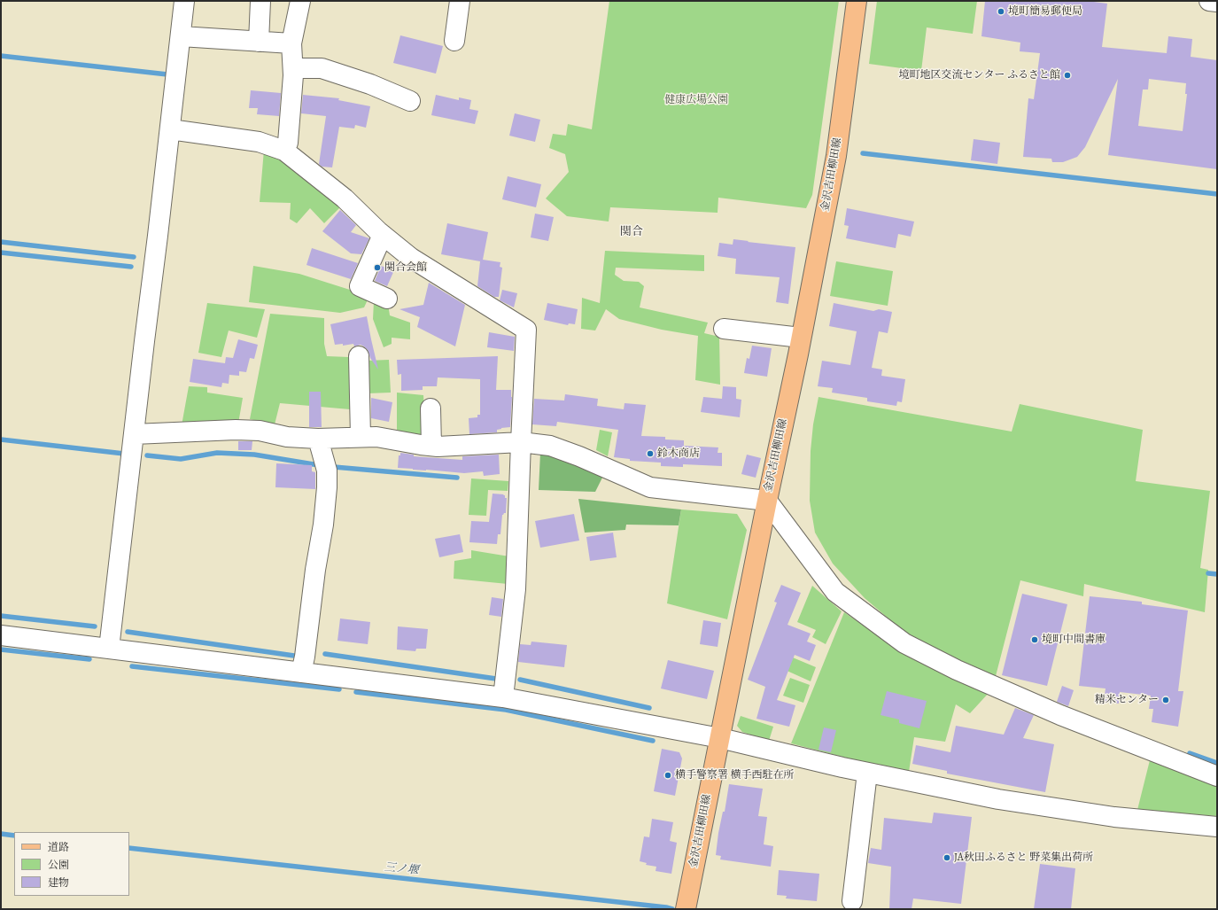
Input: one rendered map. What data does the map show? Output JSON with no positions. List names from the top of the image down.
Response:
{
  "streets": {
    "main road": ["金沢吉田柳田線"]
  },
  "districts": ["関合"],
  "water": ["三ノ堰"],
  "parks": ["健康広場公園"],
  "places": [
    "境町簡易郵便局",
    "境町地区交流センター ふるさと館",
    "関合会館",
    "鈴木商店",
    "境町中間書庫",
    "精米センター",
    "横手警察署 横手西駐在所",
    "JA秋田ふるさと 野菜集出荷所"
  ],
  "legend": ["道路", "公園", "建物"]
}
